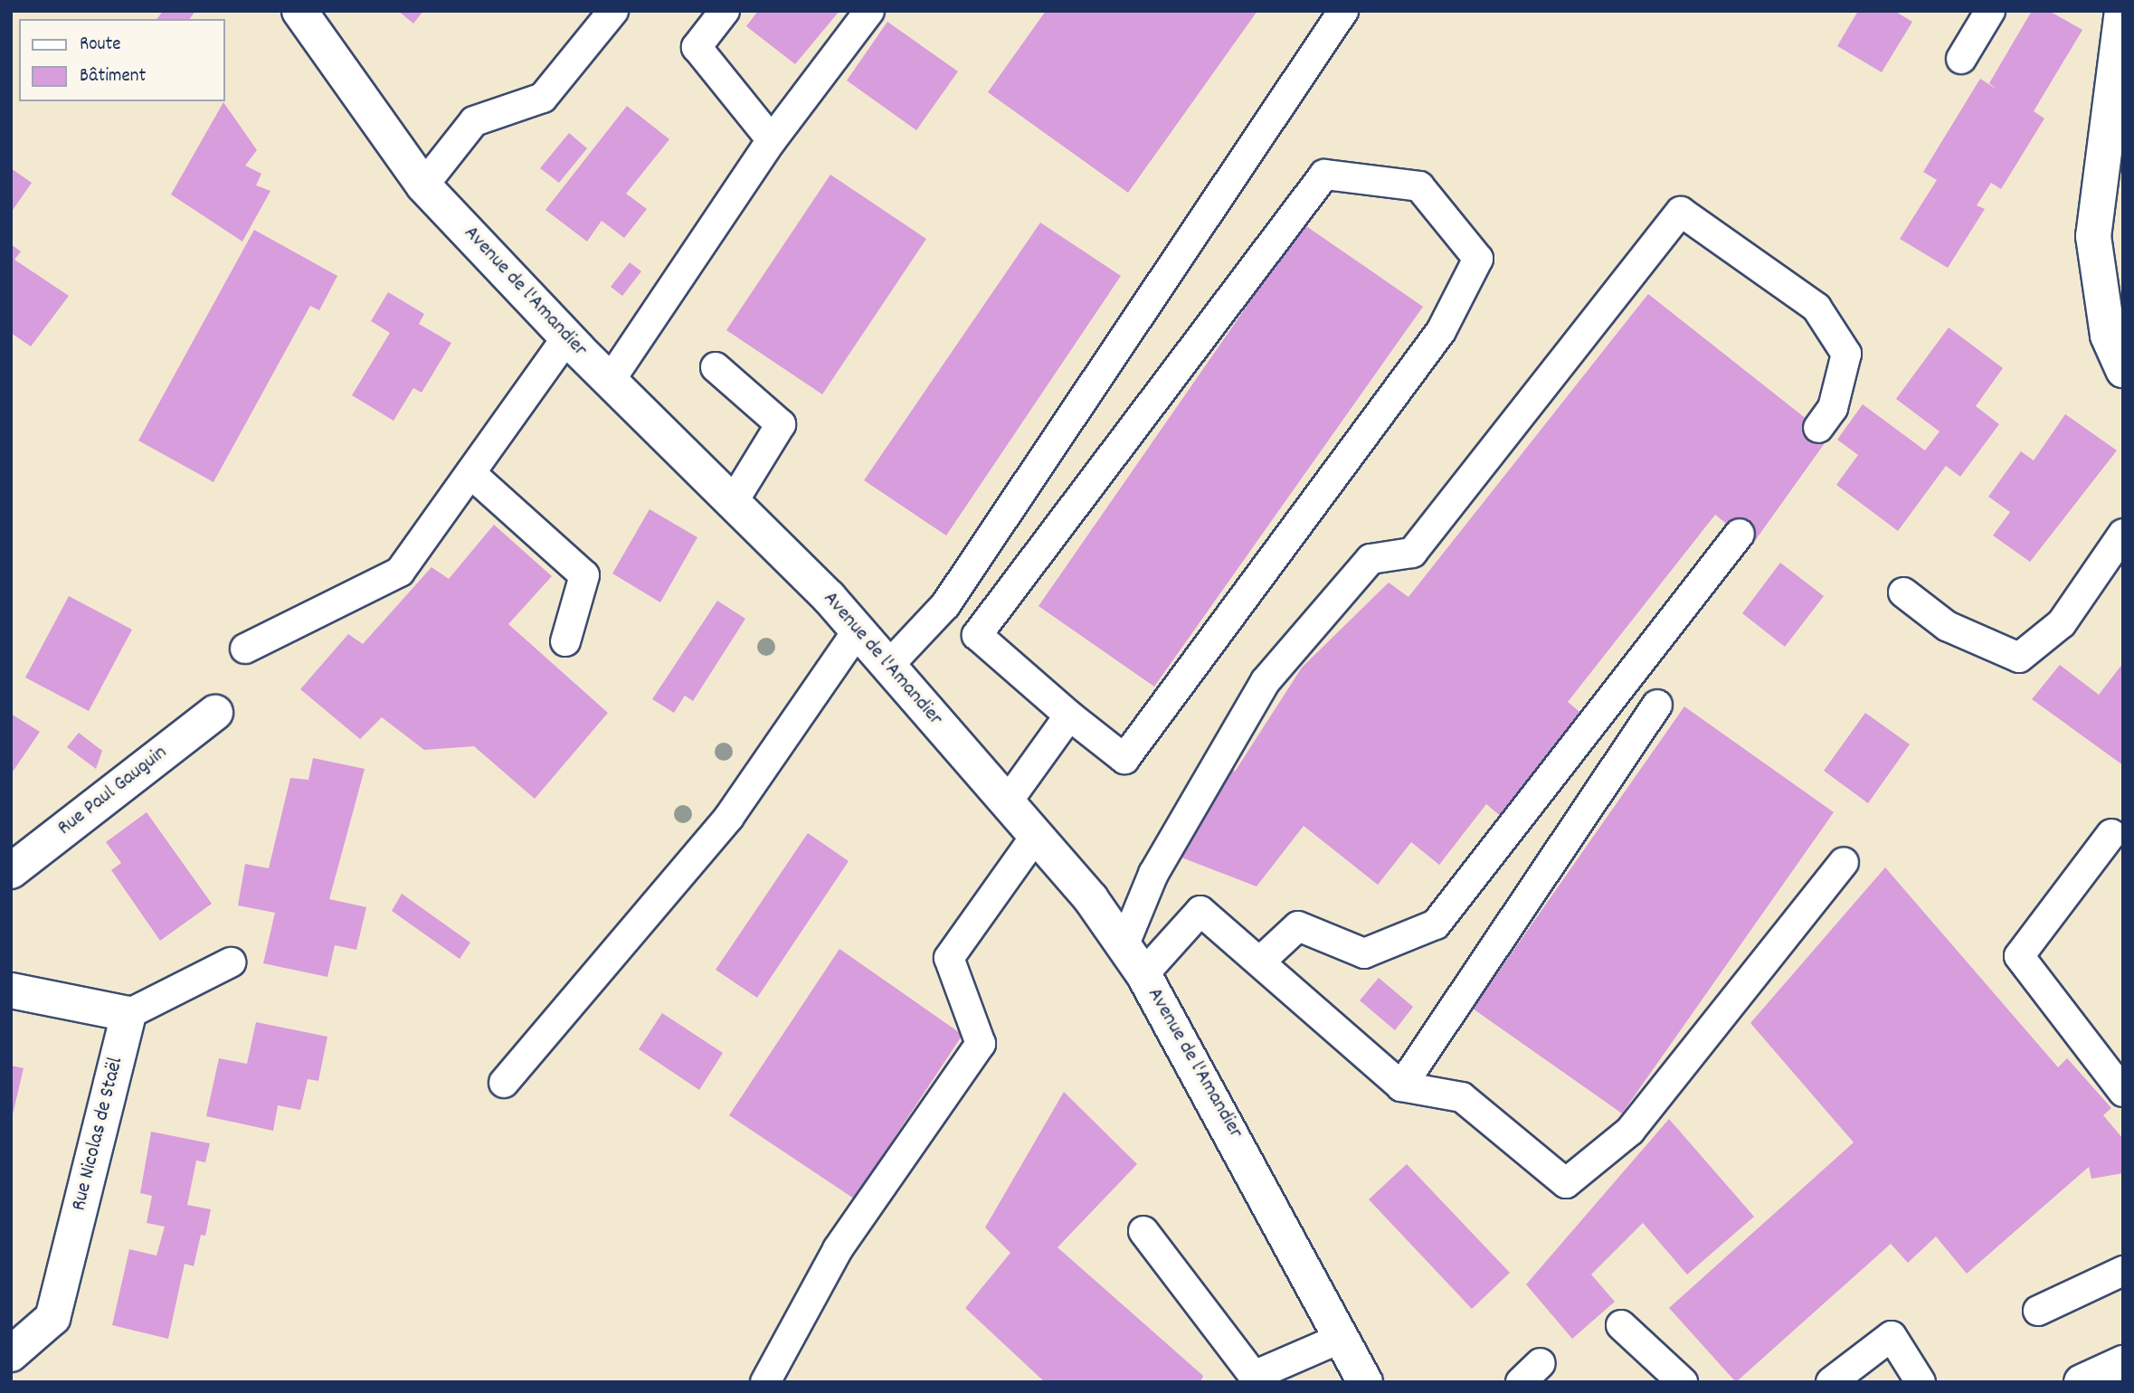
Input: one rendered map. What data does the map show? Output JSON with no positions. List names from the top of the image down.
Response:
{
  "streets": {
    "main road": ["Avenue de l'Amandier", "Rue Paul Gauguin", "Rue Nicolas de Staël"]
  },
  "legend": ["Route", "Bâtiment"]
}
